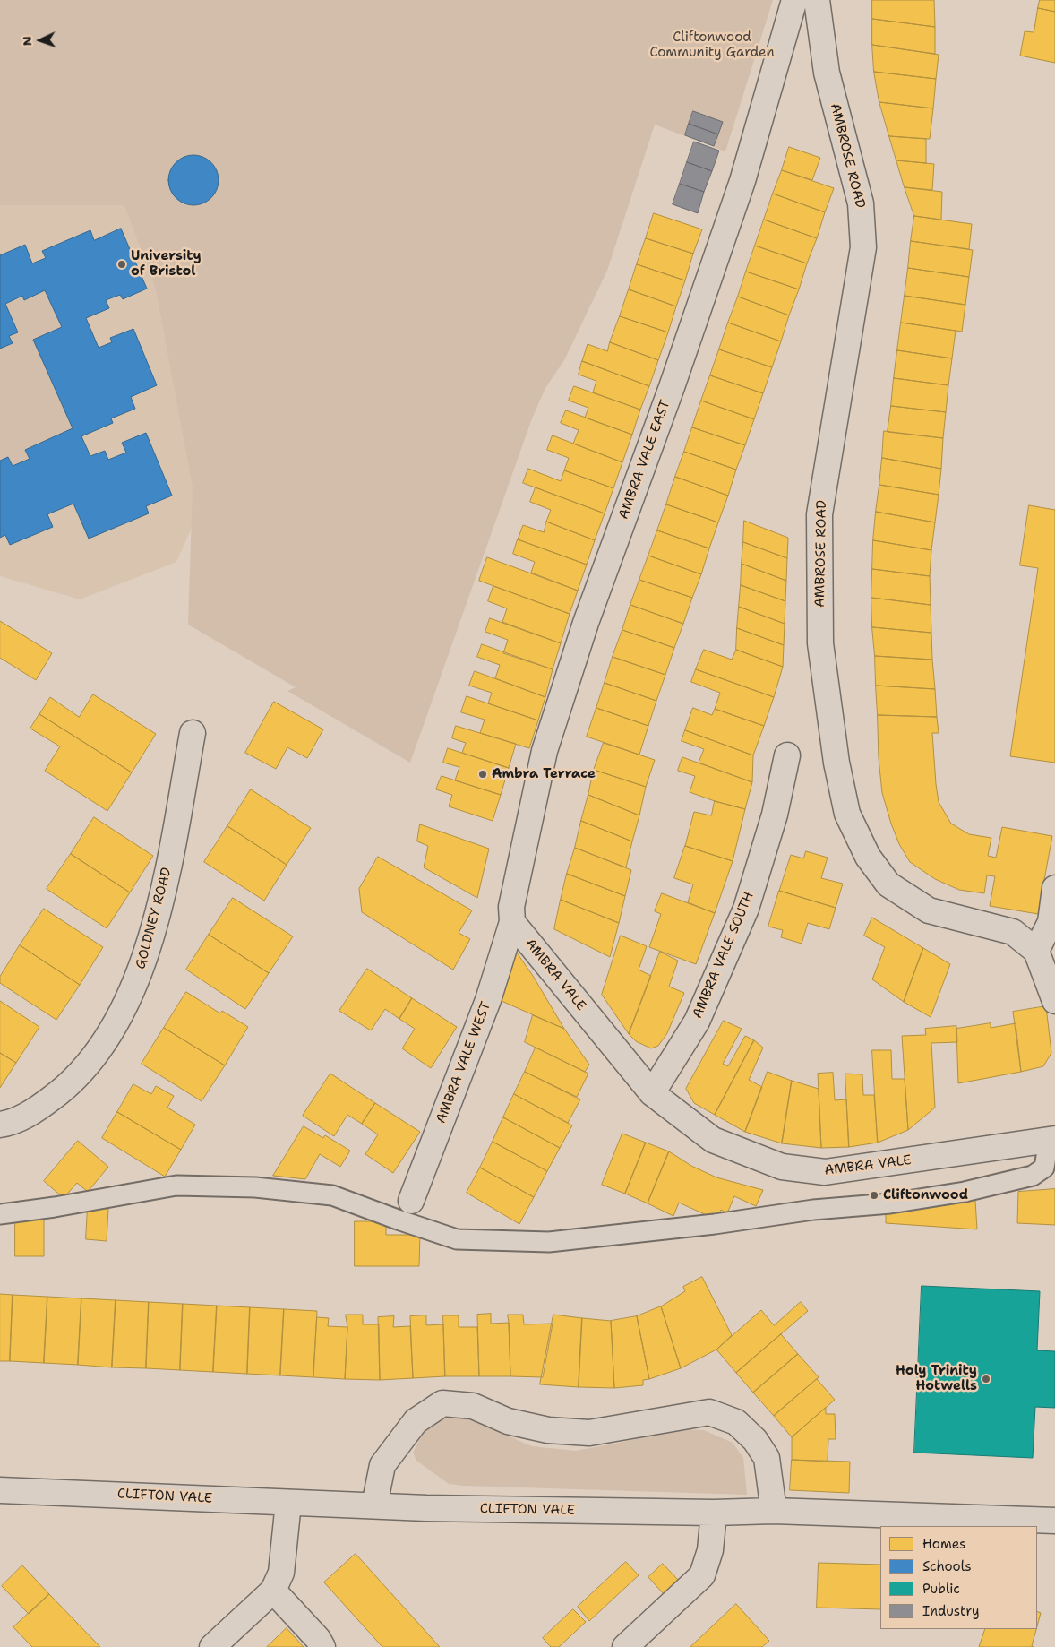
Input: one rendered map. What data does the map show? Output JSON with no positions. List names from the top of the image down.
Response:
{
  "streets": {
    "street": [
      "AMBROSE ROAD",
      "AMBRA VALE EAST",
      "GOLDNEY ROAD",
      "AMBRA VALE SOUTH",
      "AMBRA VALE",
      "AMBRA VALE WEST",
      "CLIFTON VALE"
    ]
  },
  "crossings": [
    ["AMBRA VALE EAST", "AMBRA VALE"],
    ["AMBRA VALE EAST", "AMBRA VALE WEST"],
    ["AMBRA VALE SOUTH", "AMBRA VALE"],
    ["AMBRA VALE", "AMBRA VALE WEST"]
  ],
  "parks": ["Cliftonwood Community Garden"],
  "places": [
    "University of Bristol",
    "Ambra Terrace",
    "Cliftonwood",
    "Holy Trinity Hotwells"
  ],
  "legend": [
    "Homes",
    "Schools",
    "Public",
    "Industry"
  ],
  "north": "left"
}
